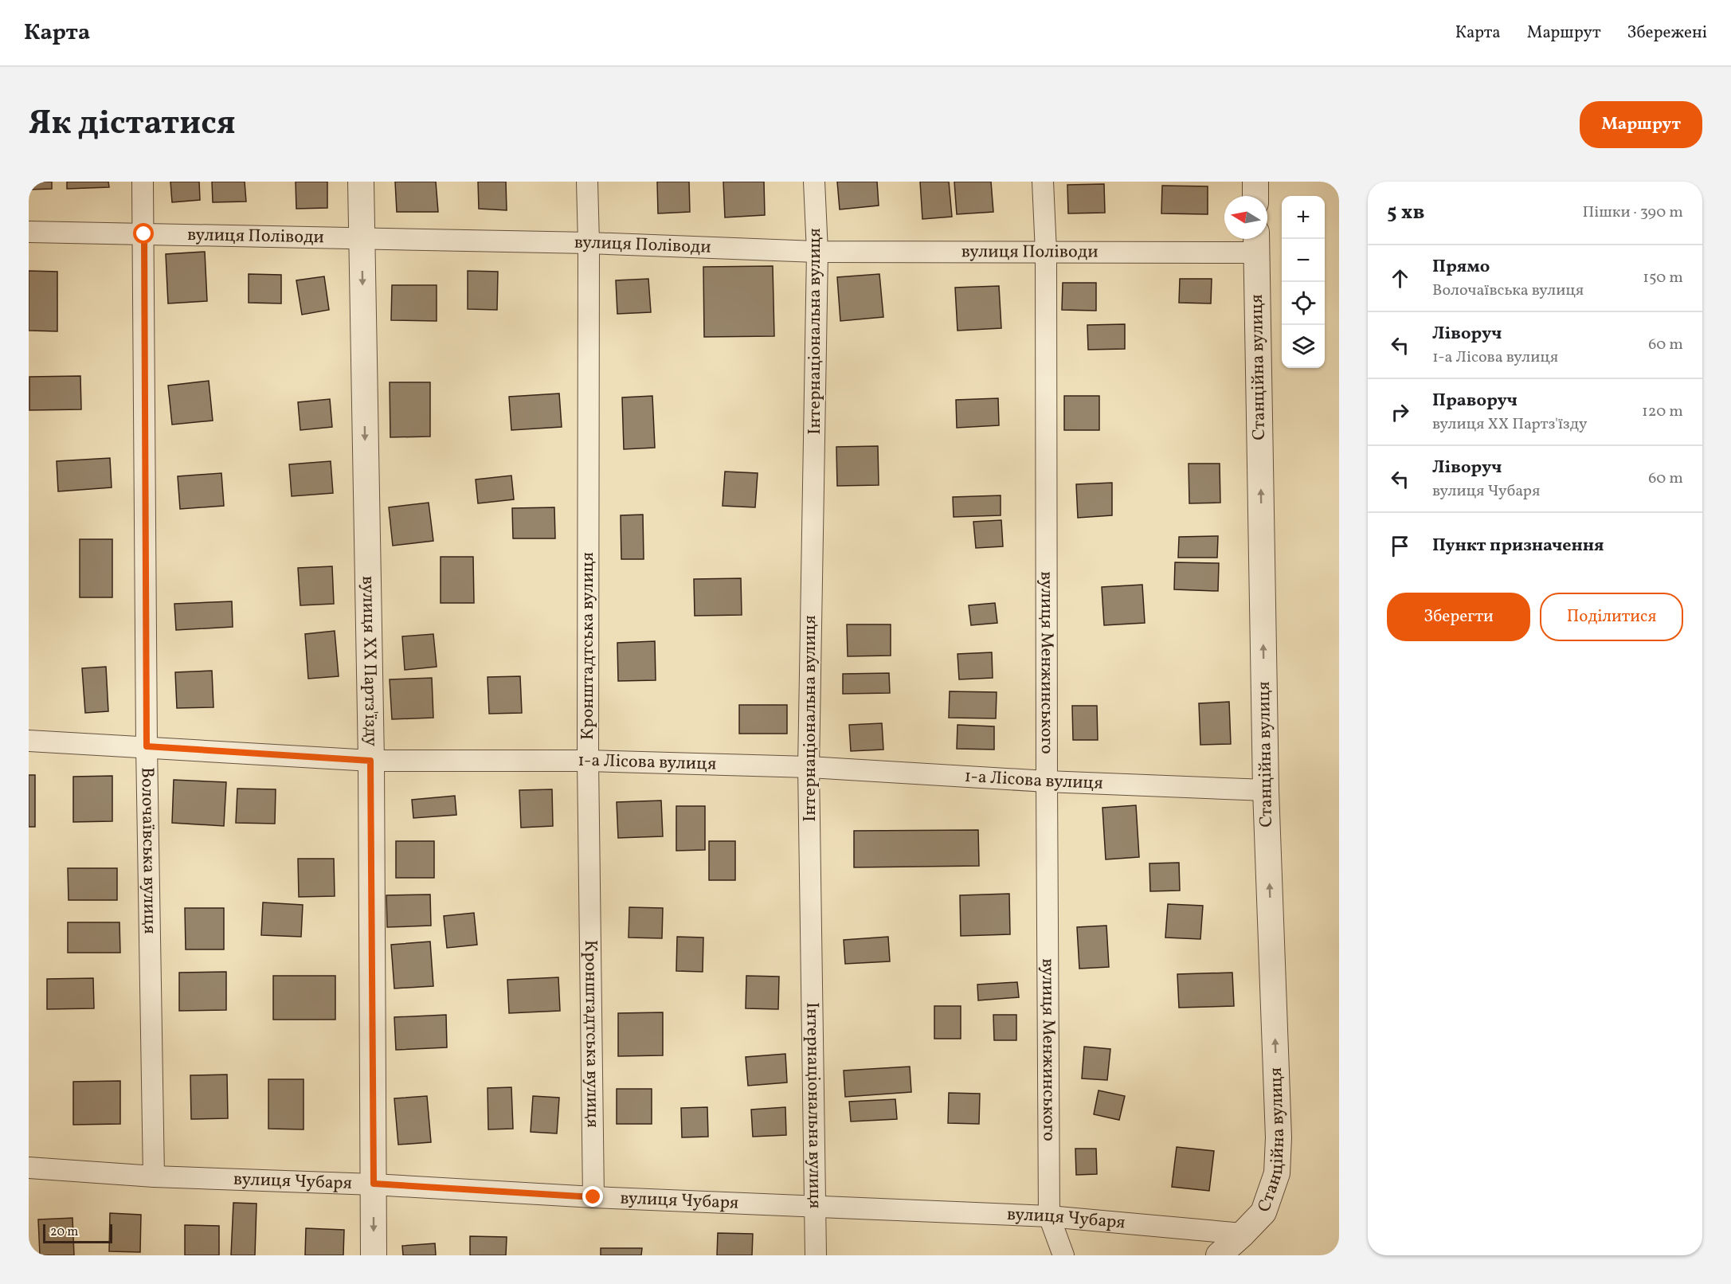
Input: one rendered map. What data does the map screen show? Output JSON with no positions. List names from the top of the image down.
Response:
{
  "streets": {
    "street": [
      "вулиця Поліводи",
      "Інтернаціональна вулиця",
      "Станційна вулиця",
      "Кронштадтська вулиця",
      "вулиця XX Партз'їзду",
      "вулиця Менжинського",
      "1-а Лісова вулиця",
      "Волочаївська вулиця",
      "вулиця Чубаря"
    ]
  },
  "crossings": [
    ["вулиця Поліводи", "Інтернаціональна вулиця"],
    ["вулиця Поліводи", "Станційна вулиця"],
    ["вулиця Поліводи", "Кронштадтська вулиця"],
    ["вулиця Поліводи", "вулиця XX Партз'їзду"],
    ["вулиця Поліводи", "вулиця Менжинського"],
    ["вулиця Поліводи", "Волочаївська вулиця"],
    ["Інтернаціональна вулиця", "1-а Лісова вулиця"],
    ["Інтернаціональна вулиця", "вулиця Чубаря"],
    ["Станційна вулиця", "1-а Лісова вулиця"],
    ["Станційна вулиця", "вулиця Чубаря"],
    ["Кронштадтська вулиця", "1-а Лісова вулиця"],
    ["Кронштадтська вулиця", "вулиця Чубаря"],
    ["вулиця XX Партз'їзду", "1-а Лісова вулиця"],
    ["вулиця XX Партз'їзду", "вулиця Чубаря"],
    ["вулиця Менжинського", "1-а Лісова вулиця"],
    ["вулиця Менжинського", "вулиця Чубаря"],
    ["1-а Лісова вулиця", "Волочаївська вулиця"],
    ["Волочаївська вулиця", "вулиця Чубаря"]
  ],
  "one_way": ["Станційна вулиця", "вулиця XX Партз'їзду"],
  "scale_bar": "20 m",
  "north": "left",
  "page": {
    "header": "Карта",
    "nav": ["Карта", "Маршрут", "Збережені"],
    "title": "Як дістатися",
    "buttons": [
      "Маршрут",
      ["Зберегти", "Поділитися"]
    ],
    "heading": ["5 хв", "Пішки · 390 m"],
    "map_buttons": ["+", "−"],
    "list": [
      ["Прямо", "Волочаївська вулиця", "150 m"],
      ["Ліворуч", "1-а Лісова вулиця", "60 m"],
      ["Праворуч", "вулиця XX Партз'їзду", "120 m"],
      ["Ліворуч", "вулиця Чубаря", "60 m"],
      "Пункт призначення"
    ],
    "scale": "20 m"
  }
}
